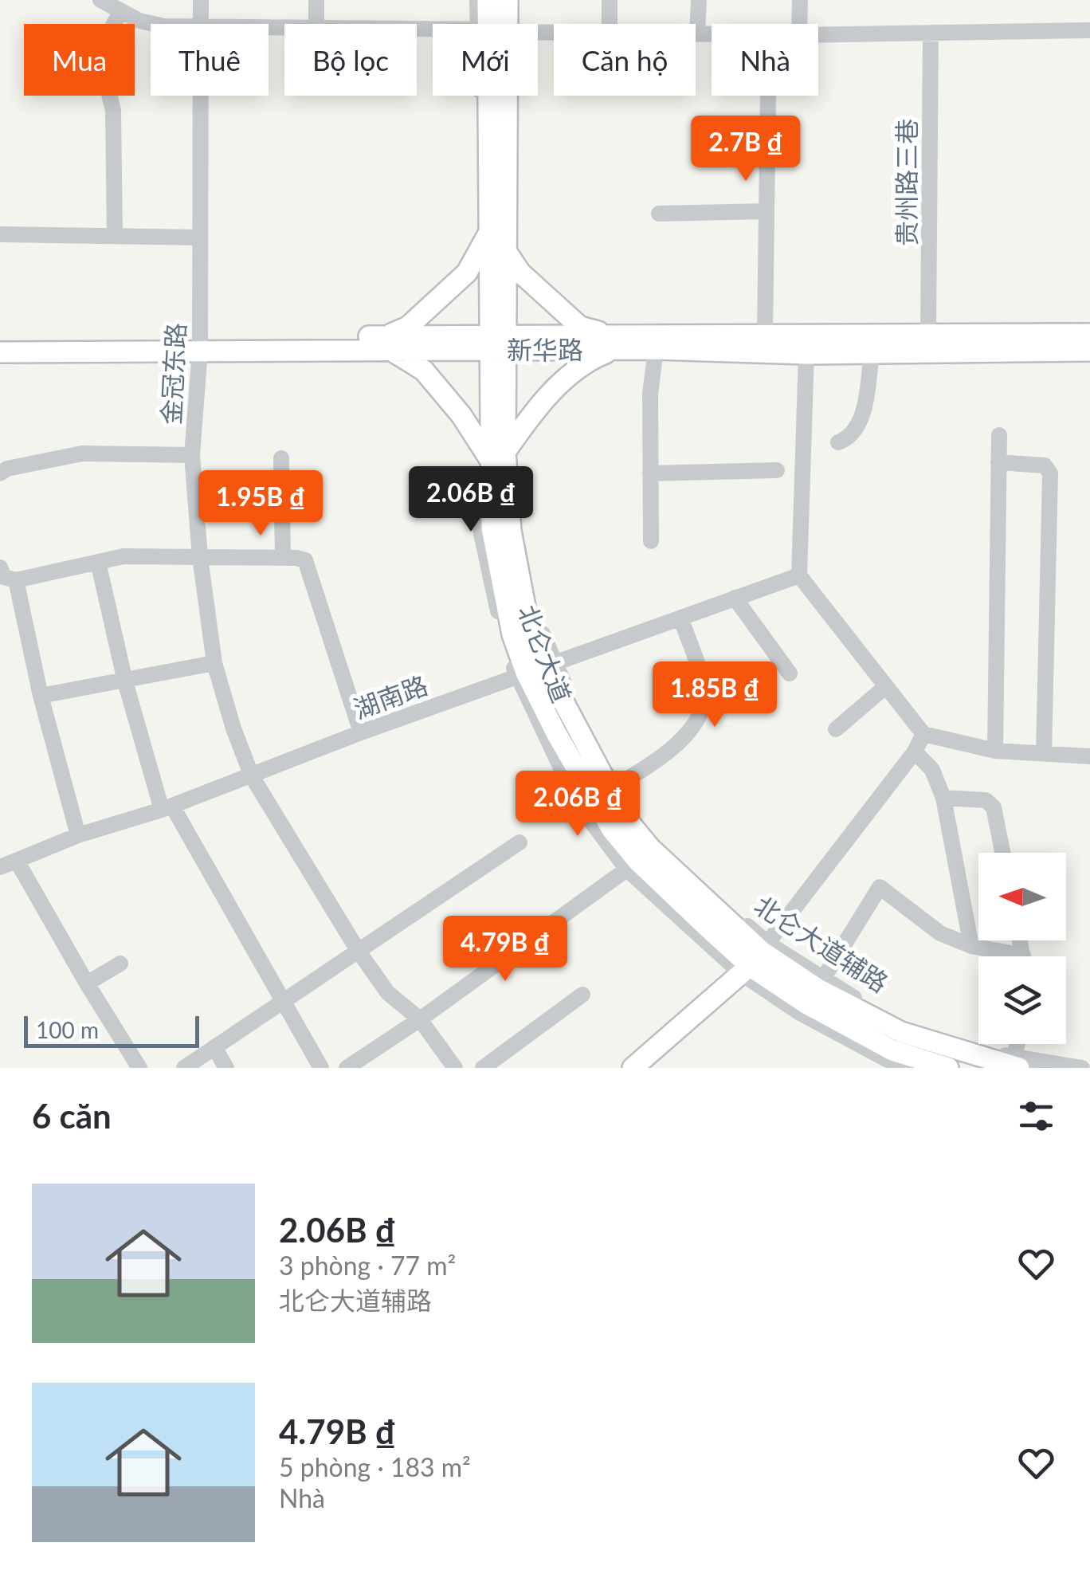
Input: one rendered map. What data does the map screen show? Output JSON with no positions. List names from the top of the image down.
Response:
{
  "streets": {
    "main road": ["新华路", "北仑大道"],
    "street": ["贵州路三巷", "金冠东路", "湖南路"]
  },
  "crossings": [
    ["贵州路三巷", "新华路"],
    ["新华路", "金冠东路"],
    ["新华路", "北仑大道"],
    ["金冠东路", "湖南路"],
    ["北仑大道", "湖南路"]
  ],
  "scale_bar": "100 m",
  "north": "left",
  "page": {
    "chip": [
      "Mua",
      "Thuê",
      "Bộ lọc",
      "Mới",
      "Căn hộ",
      "Nhà"
    ],
    "price": [
      "2.7B ₫",
      "2.06B ₫",
      "1.95B ₫",
      "1.85B ₫",
      "2.06B ₫",
      "4.79B ₫"
    ],
    "scale": "100 m",
    "heading": "6 căn",
    "list": [
      {
        "name": "2.06B ₫",
        "note": "3 phòng · 77 m² · 北仑大道辅路"
      },
      {
        "name": "4.79B ₫",
        "note": "5 phòng · 183 m² · Nhà"
      }
    ]
  }
}
